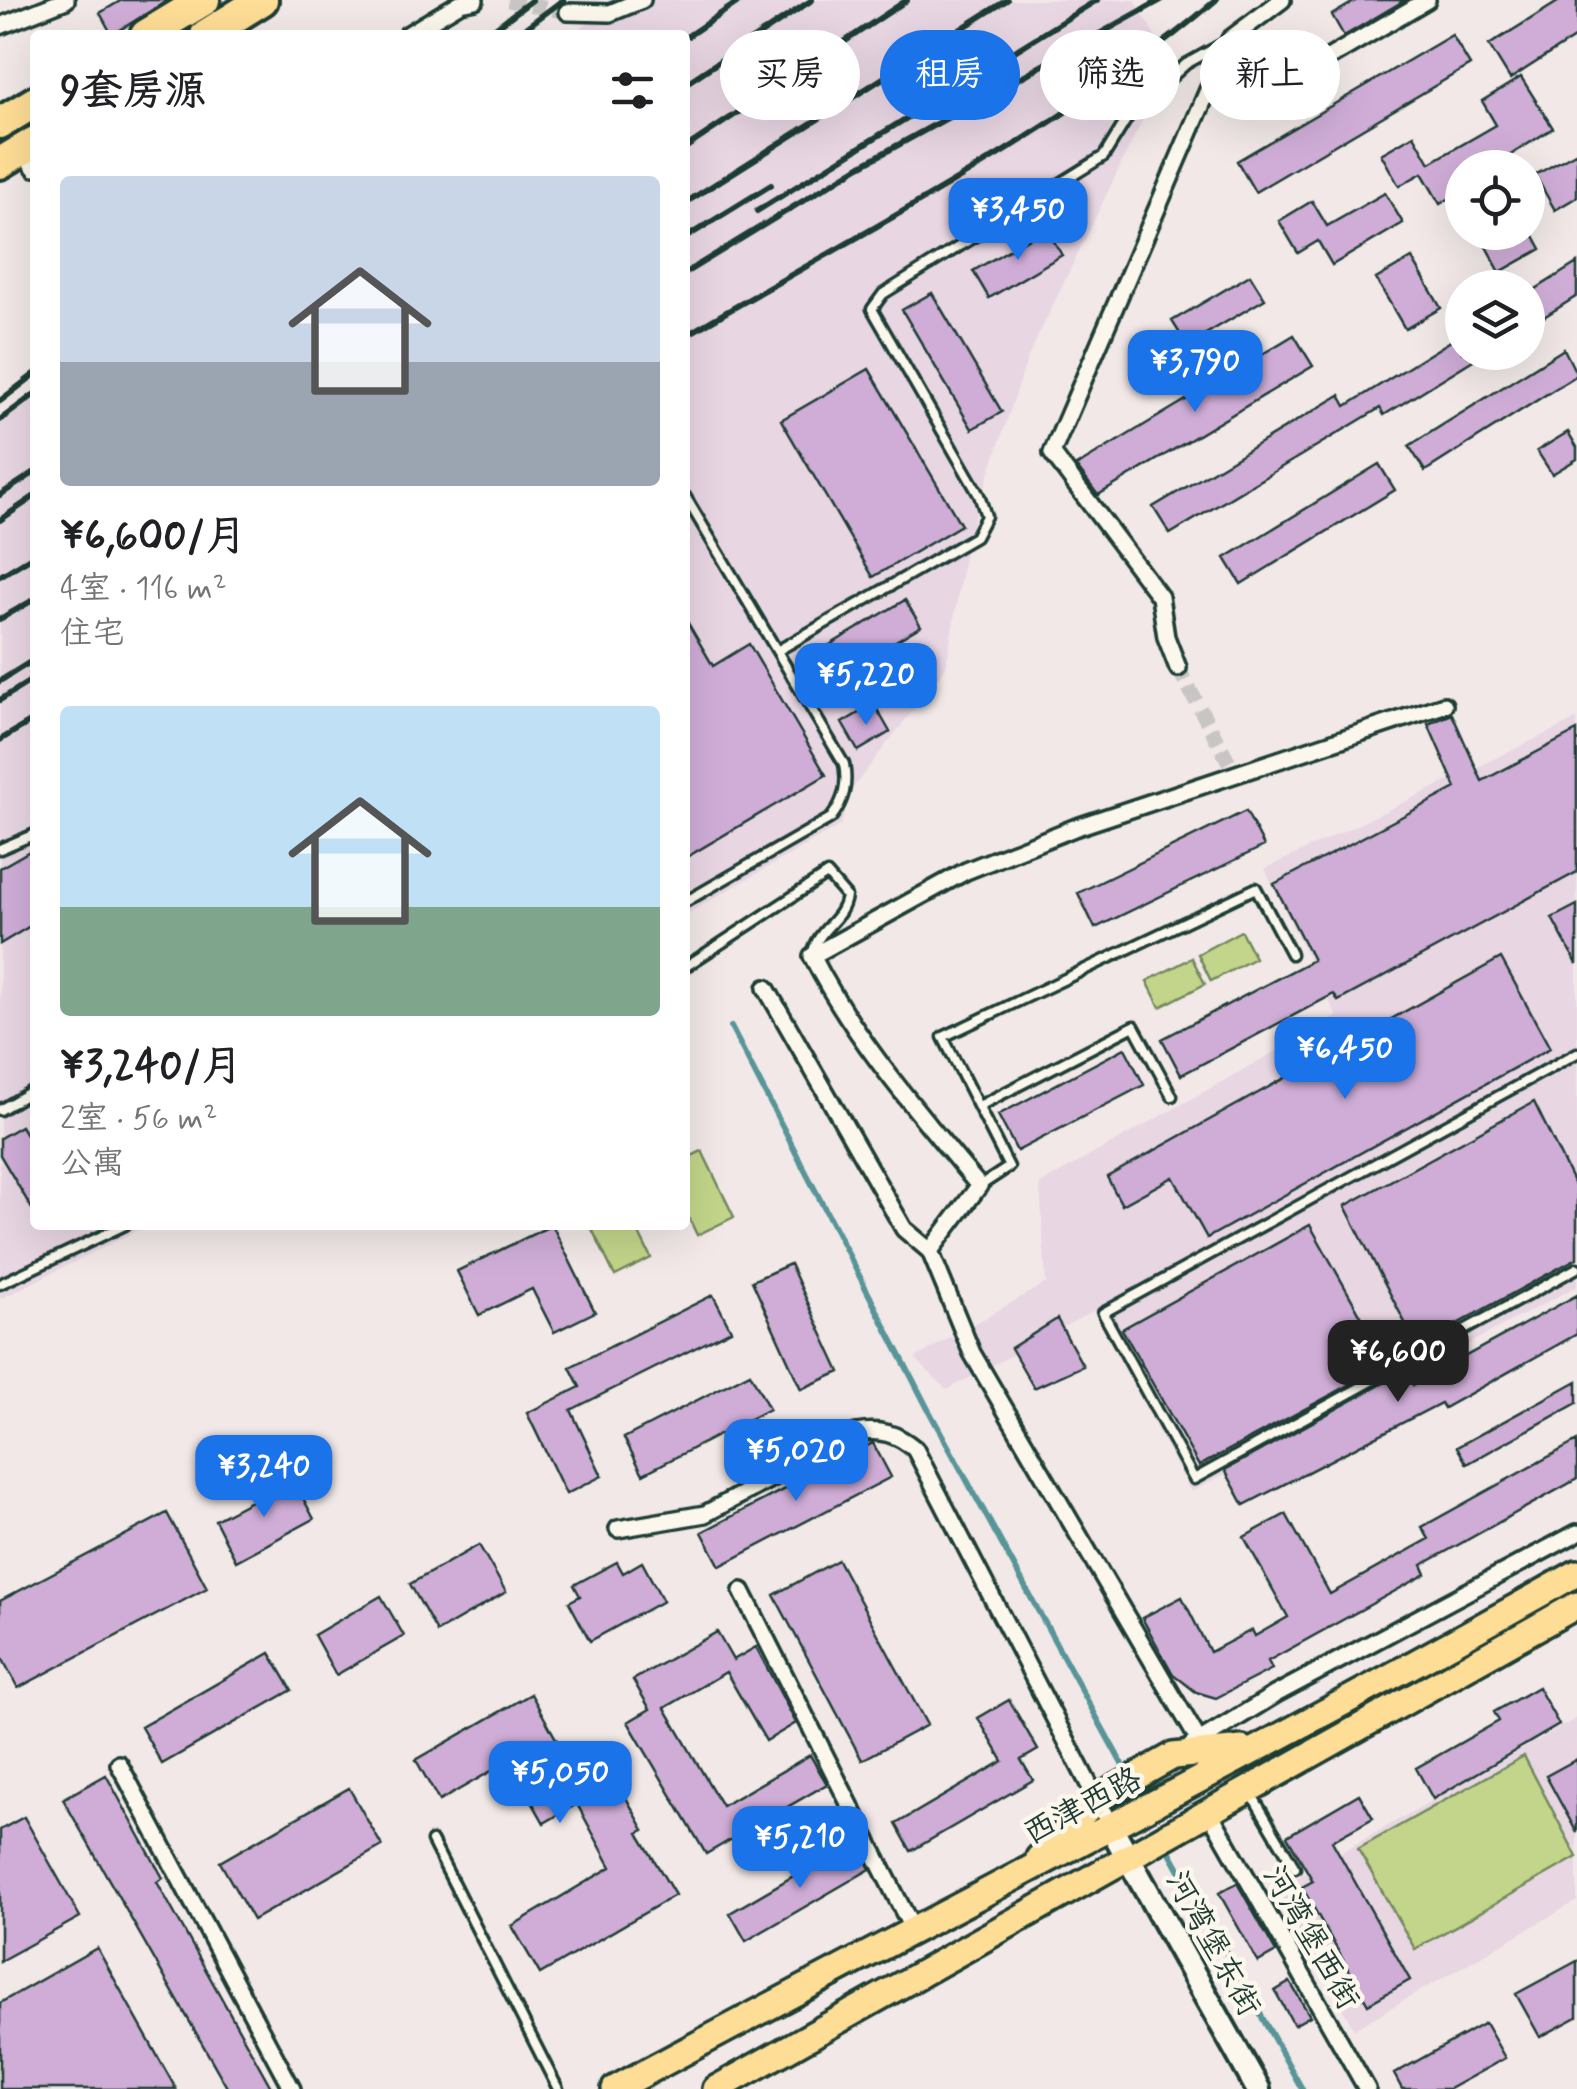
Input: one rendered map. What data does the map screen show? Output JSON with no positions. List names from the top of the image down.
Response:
{
  "streets": {
    "main road": ["西津西路"],
    "street": ["河湾堡西街", "河湾堡东街"]
  },
  "crossings": [
    ["西津西路", "河湾堡东街"]
  ],
  "page": {
    "chip": [
      "买房",
      "租房",
      "筛选",
      "新上"
    ],
    "heading": "9套房源",
    "list": [
      {
        "name": "¥6,600/月",
        "note": "4室 · 116 m² · 住宅"
      },
      {
        "name": "¥3,240/月",
        "note": "2室 · 56 m² · 公寓"
      }
    ],
    "price": [
      "¥3,450",
      "¥3,790",
      "¥5,220",
      "¥6,450",
      "¥6,600",
      "¥5,020",
      "¥3,240",
      "¥5,050",
      "¥5,210"
    ]
  }
}
